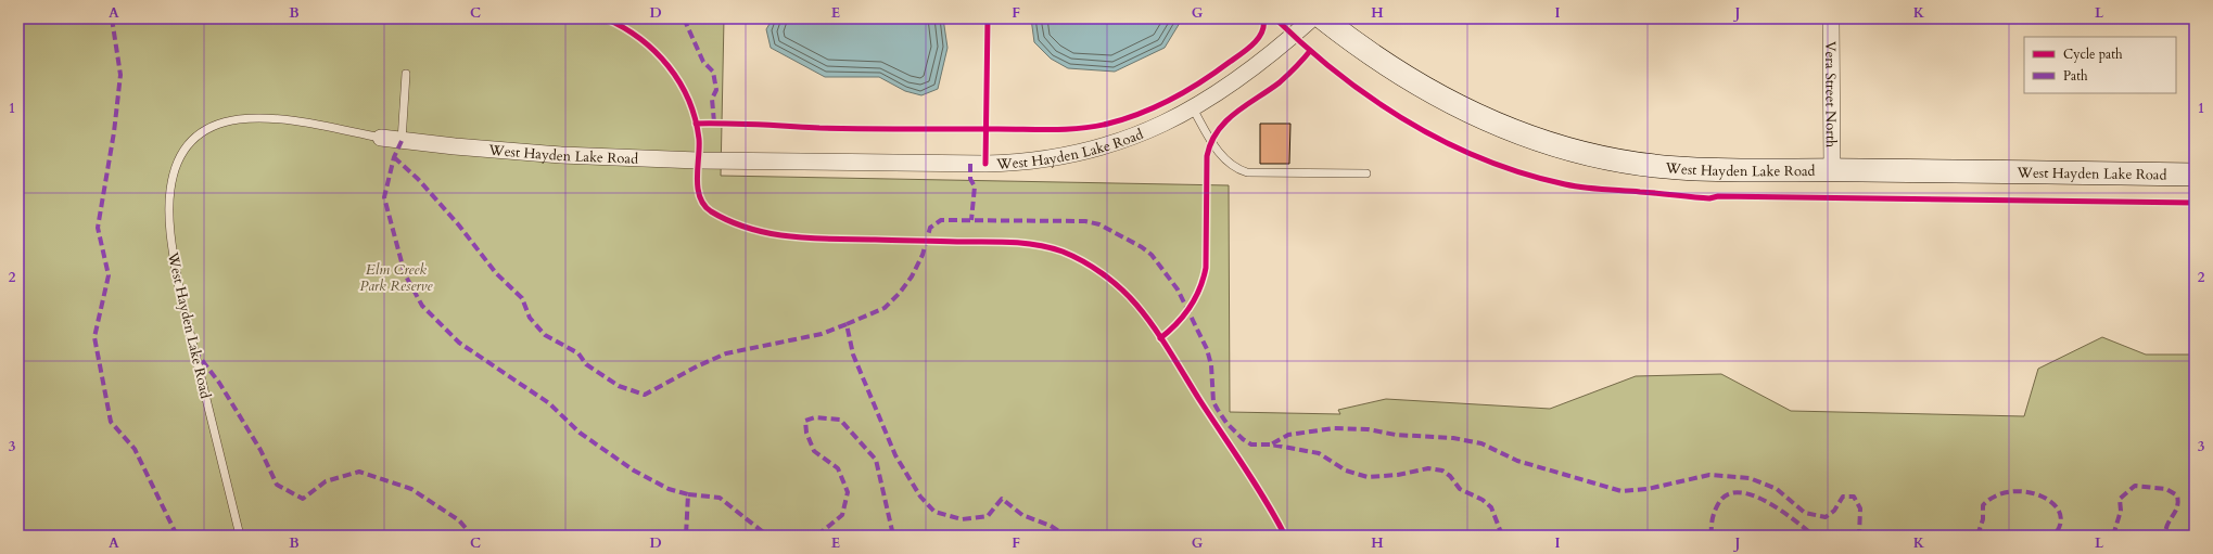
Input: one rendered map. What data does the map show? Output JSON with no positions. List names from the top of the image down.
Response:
{
  "streets": {
    "main road": ["West Hayden Lake Road"],
    "street": ["Vera Street North"]
  },
  "crossings": [
    ["Vera Street North", "West Hayden Lake Road"]
  ],
  "parks": ["Elm Creek Park Reserve"],
  "legend": ["Cycle path", "Path"],
  "grid": {
    "columns": [
      "A",
      "B",
      "C",
      "D",
      "E",
      "F",
      "G",
      "H",
      "I",
      "J",
      "K",
      "L"
    ],
    "rows": ["1", "2", "3"]
  }
}
